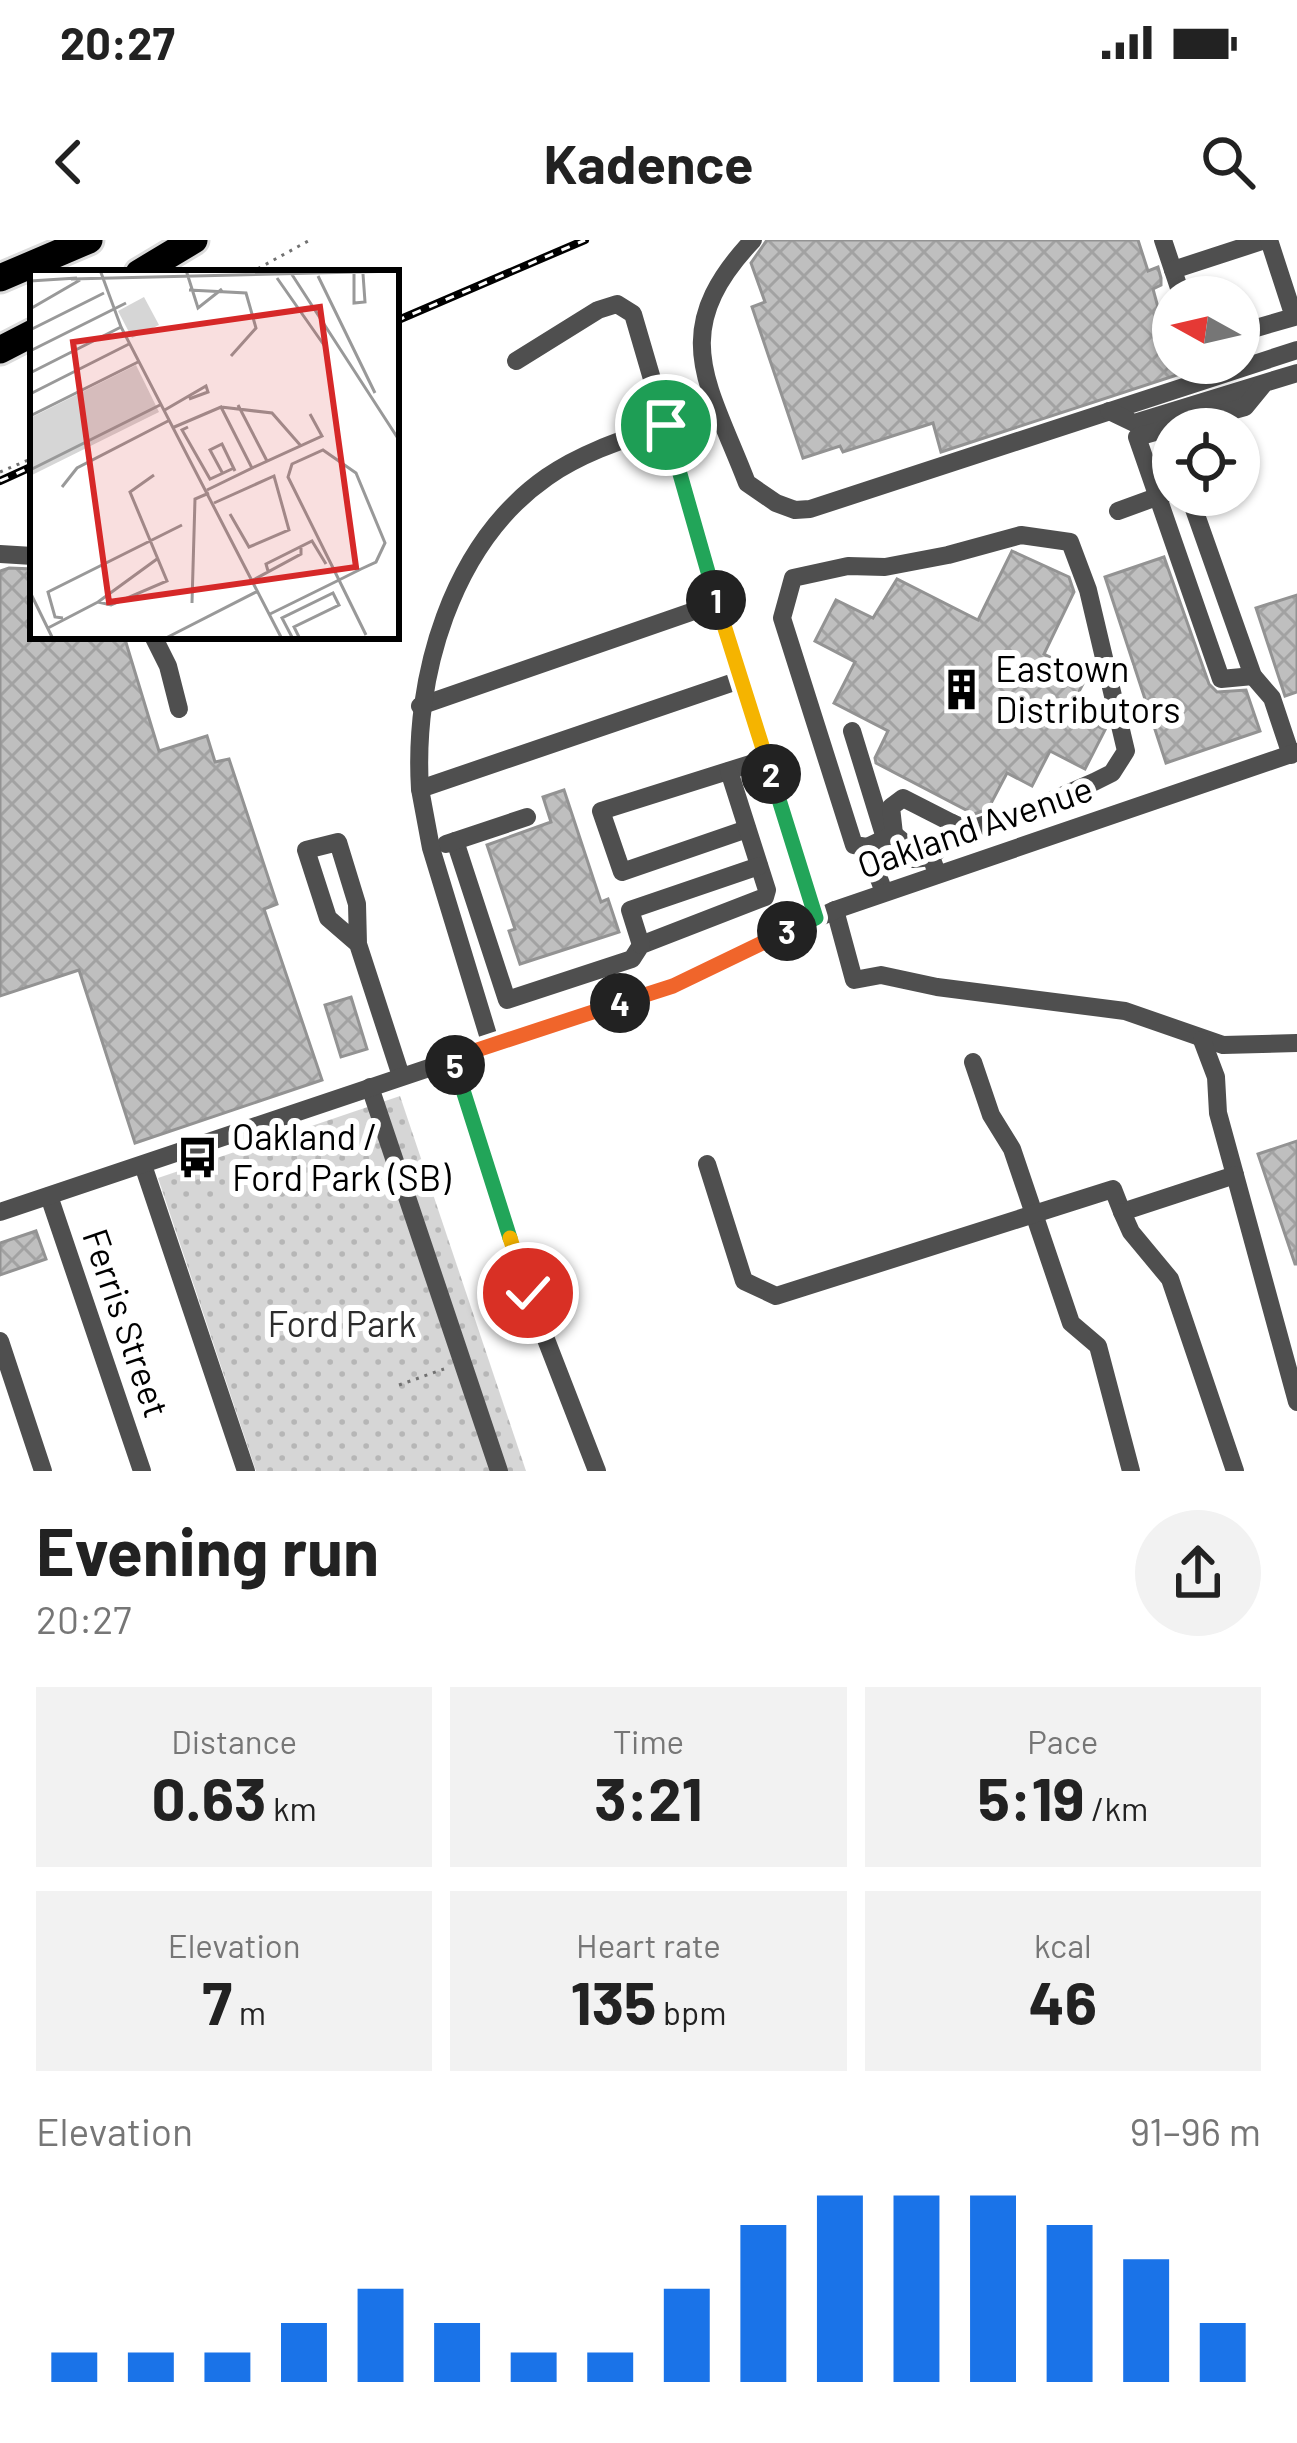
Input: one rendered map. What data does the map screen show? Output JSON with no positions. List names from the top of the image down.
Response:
{
  "streets": {
    "street": ["Oakland Avenue", "Ferris Street"]
  },
  "crossings": [
    ["Oakland Avenue", "Ferris Street"]
  ],
  "parks": ["Ford Park"],
  "places": {
    "building": ["Eastown Distributors"],
    "bus stop": ["Oakland / Ford Park (SB)"]
  },
  "north": "left",
  "page": {
    "status": "20:27",
    "header": "Kadence",
    "pins": [
      "1",
      "2",
      "3",
      "4",
      "5"
    ],
    "heading": ["Evening run", "20:27"],
    "stats": [
      ["Distance", "0.63 km"],
      ["Time", "3:21"],
      ["Pace", "5:19 /km"],
      ["Elevation", "7 m"],
      ["Heart rate", "135 bpm"],
      ["kcal", "46"]
    ],
    "chart": ["Elevation", "91–96 m"]
  }
}
